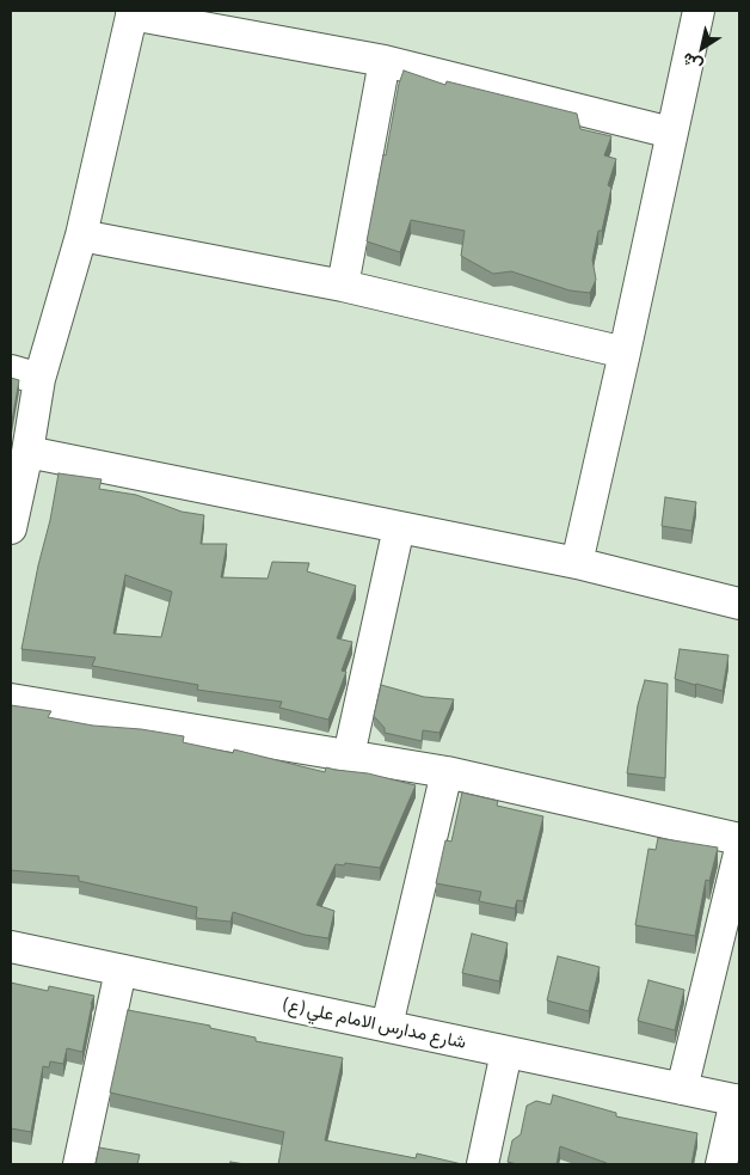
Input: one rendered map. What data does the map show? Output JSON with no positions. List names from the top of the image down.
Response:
{
  "streets": {
    "street": ["شارع مدارس الامام علي (ع)"]
  },
  "north": "bottom left"
}
